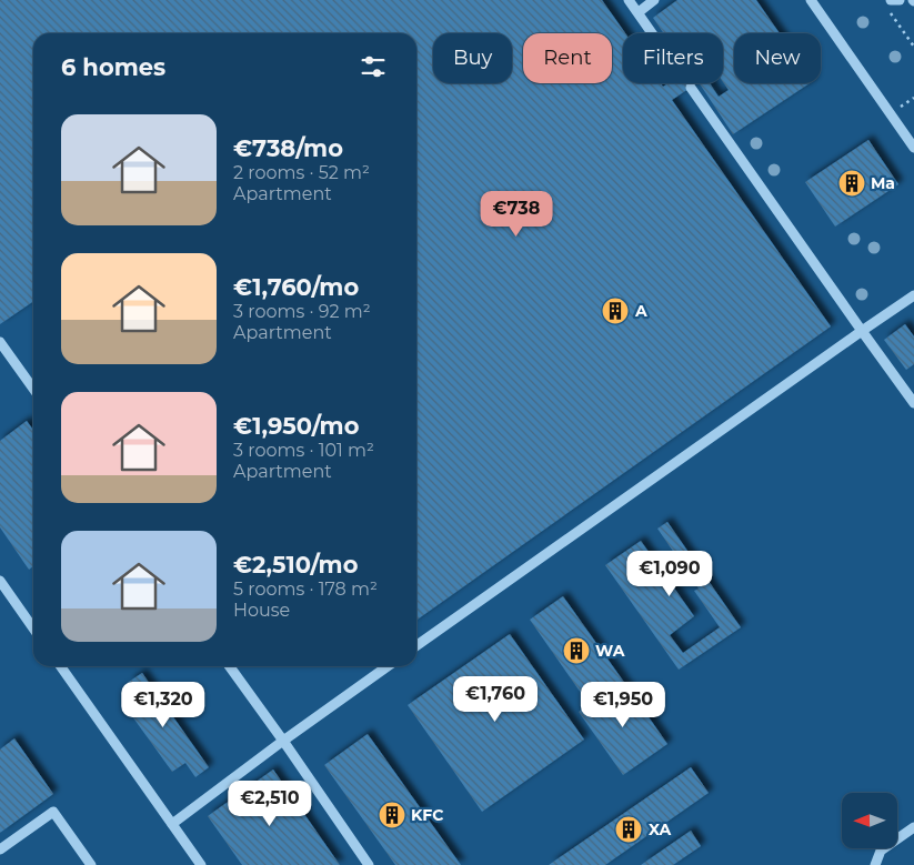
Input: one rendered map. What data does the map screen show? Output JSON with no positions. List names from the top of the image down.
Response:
{
  "places": {
    "building": [
      "Ma",
      "A",
      "WA",
      "KFC",
      "XA"
    ]
  },
  "north": "left",
  "page": {
    "chip": [
      "Buy",
      "Rent",
      "Filters",
      "New"
    ],
    "heading": "6 homes",
    "list": [
      {
        "name": "€738/mo",
        "note": "2 rooms · 52 m² · Apartment"
      },
      {
        "name": "€1,760/mo",
        "note": "3 rooms · 92 m² · Apartment"
      },
      {
        "name": "€1,950/mo",
        "note": "3 rooms · 101 m² · Apartment"
      },
      {
        "name": "€2,510/mo",
        "note": "5 rooms · 178 m² · House"
      }
    ],
    "price": [
      "€738",
      "€1,090",
      "€1,760",
      "€1,320",
      "€1,950",
      "€2,510"
    ]
  }
}
